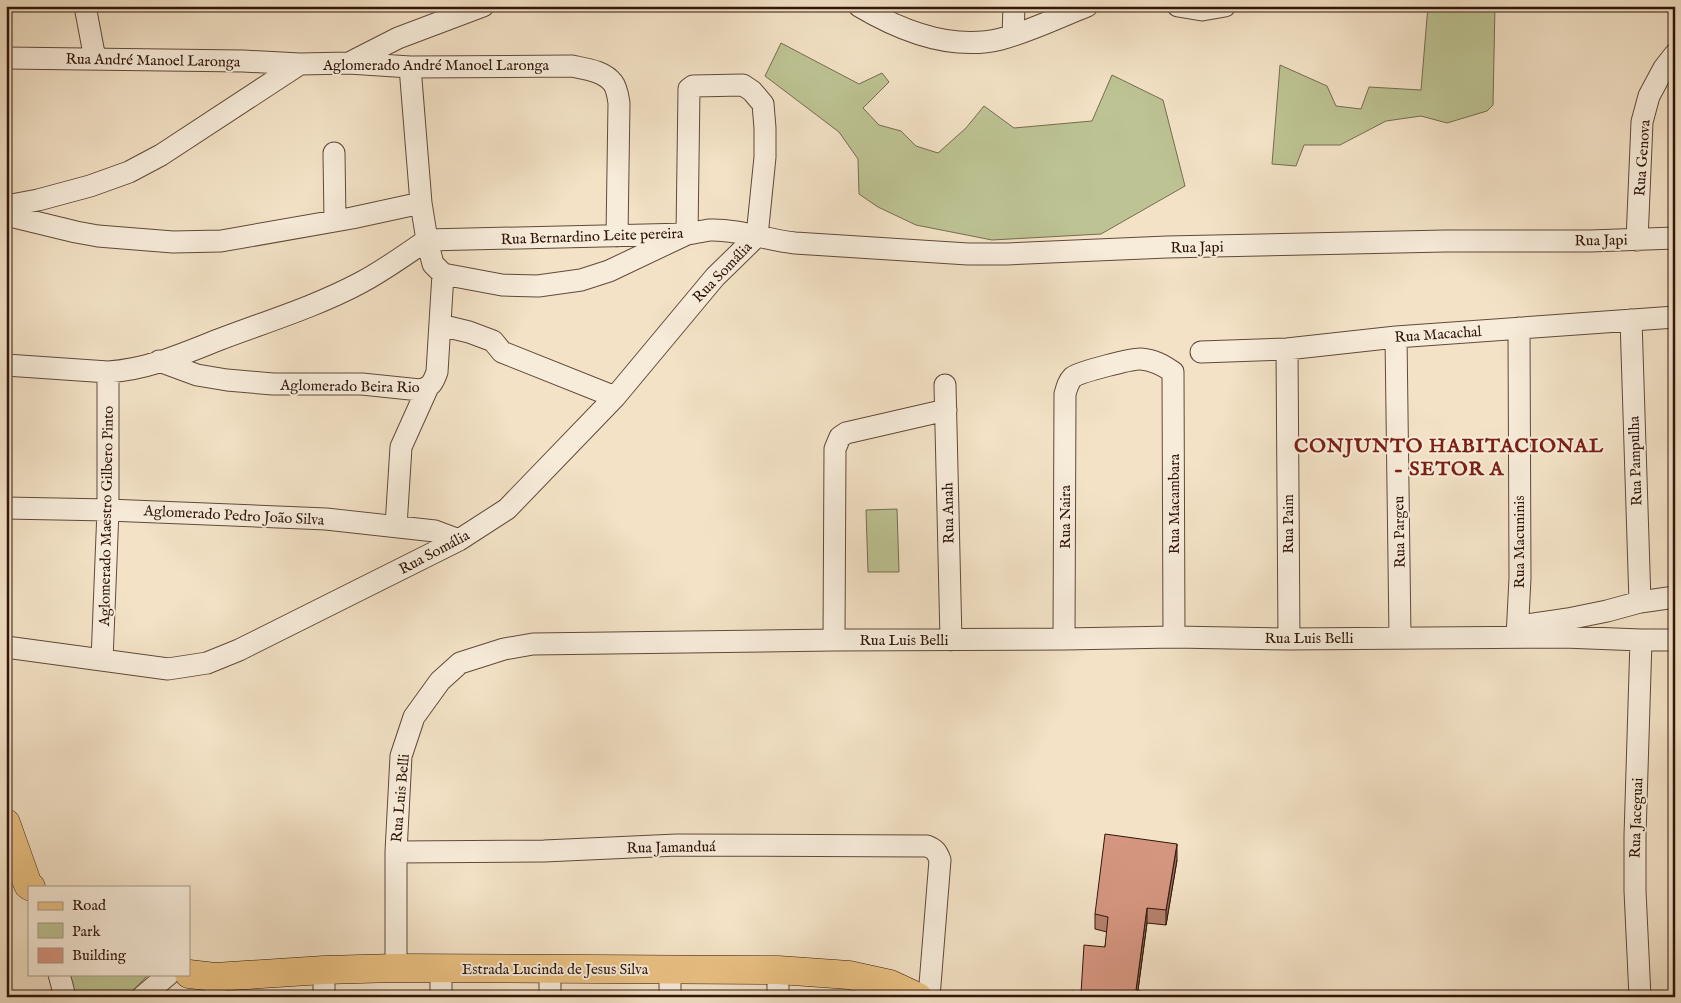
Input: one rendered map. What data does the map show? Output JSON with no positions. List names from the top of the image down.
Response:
{
  "streets": {
    "main road": ["Estrada Lucinda de Jesus Silva"],
    "street": [
      "Rua André Manoel Laronga",
      "Aglomerado André Manoel Laronga",
      "Rua Genova",
      "Rua Bernardino Leite pereira",
      "Rua Japi",
      "Rua Somália",
      "Rua Macachal",
      "Aglomerado Beira Rio",
      "Rua Pampulha",
      "Rua Macambara",
      "Rua Anah",
      "Aglomerado Pedro João Silva",
      "Aglomerado Maestro Gilbero Pinto",
      "Rua Naira",
      "Rua Paim",
      "Rua Pargeu",
      "Rua Macuninis",
      "Rua Luis Belli",
      "Rua Jaceguai",
      "Rua Jamanduá"
    ]
  },
  "crossings": [
    ["Rua André Manoel Laronga", "Aglomerado André Manoel Laronga"],
    ["Aglomerado André Manoel Laronga", "Rua Bernardino Leite pereira"],
    ["Rua Genova", "Rua Japi"],
    ["Rua Bernardino Leite pereira", "Rua Japi"],
    ["Rua Bernardino Leite pereira", "Rua Somália"],
    ["Rua Japi", "Rua Somália"],
    ["Rua Somália", "Aglomerado Pedro João Silva"],
    ["Rua Somália", "Aglomerado Maestro Gilbero Pinto"],
    ["Rua Macachal", "Rua Pampulha"],
    ["Rua Macachal", "Rua Paim"],
    ["Rua Macachal", "Rua Pargeu"],
    ["Rua Macachal", "Rua Macuninis"],
    ["Rua Macambara", "Rua Naira"],
    ["Rua Macambara", "Rua Luis Belli"],
    ["Rua Anah", "Rua Luis Belli"],
    ["Aglomerado Pedro João Silva", "Aglomerado Maestro Gilbero Pinto"],
    ["Rua Naira", "Rua Luis Belli"],
    ["Rua Paim", "Rua Luis Belli"],
    ["Rua Pargeu", "Rua Luis Belli"],
    ["Rua Macuninis", "Rua Luis Belli"],
    ["Rua Luis Belli", "Rua Jaceguai"],
    ["Rua Luis Belli", "Rua Jamanduá"],
    ["Rua Luis Belli", "Estrada Lucinda de Jesus Silva"]
  ],
  "districts": ["CONJUNTO HABITACIONAL - SETOR A"],
  "legend": ["Road", "Park", "Building"]
}
